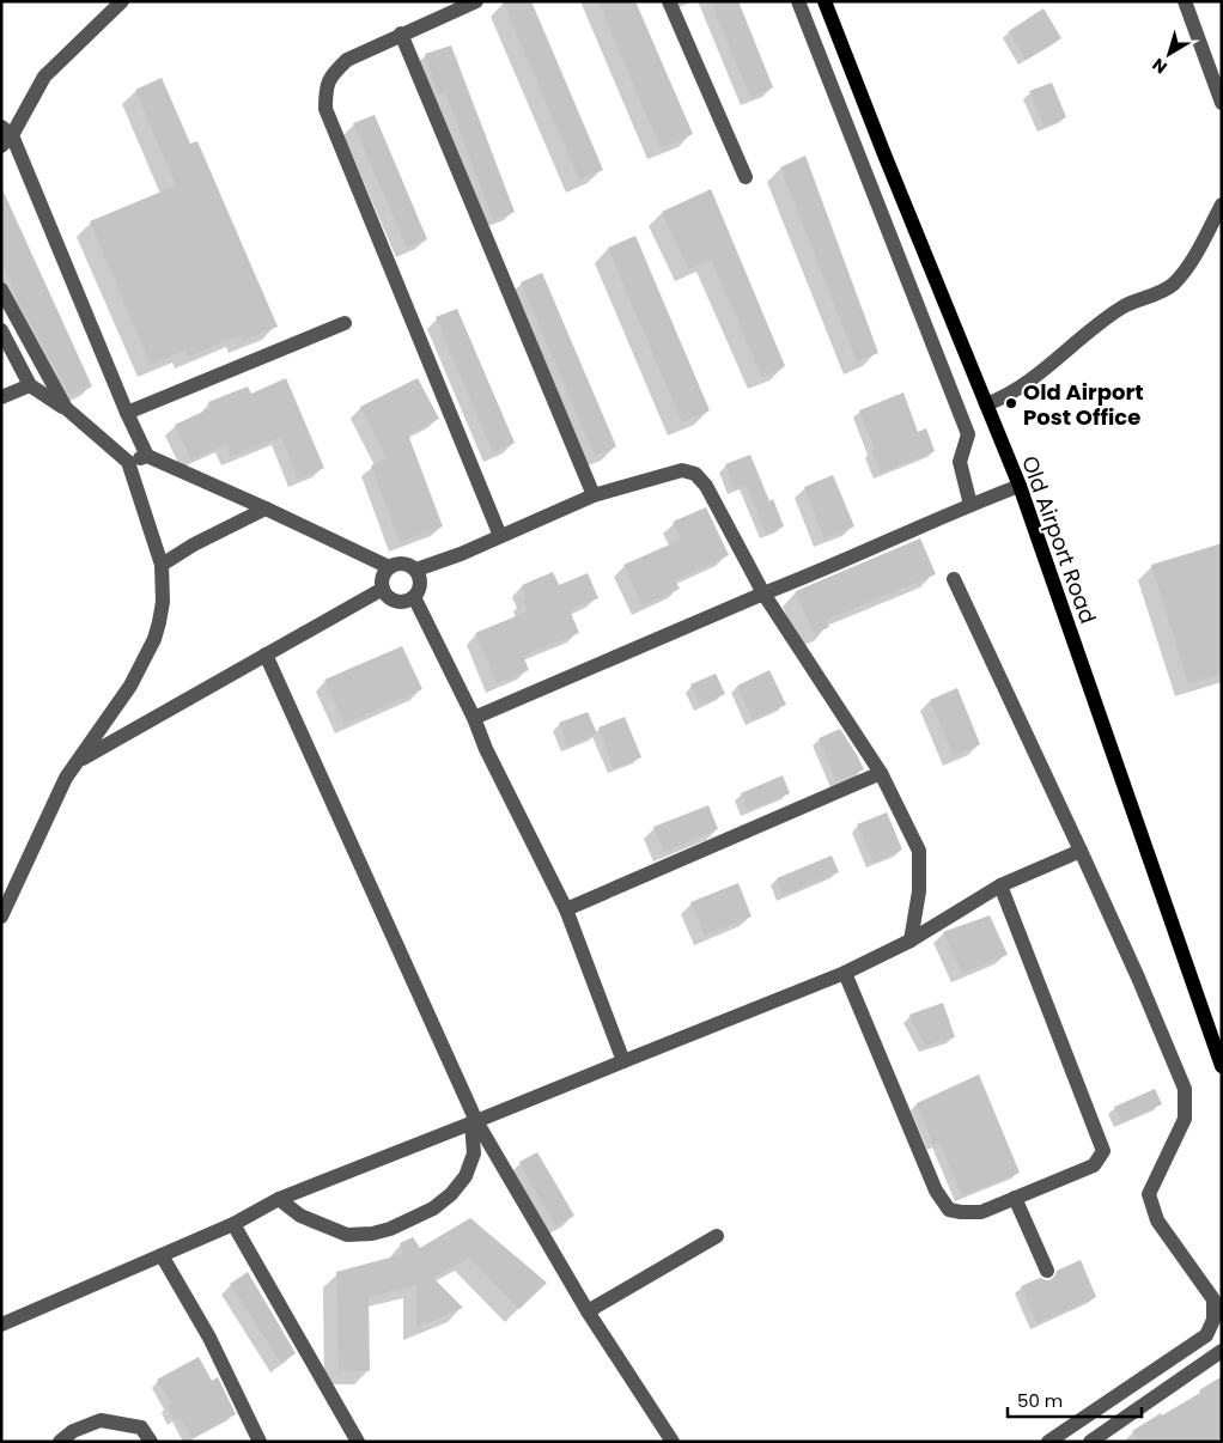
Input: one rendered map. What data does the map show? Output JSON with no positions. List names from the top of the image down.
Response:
{
  "streets": {
    "main road": ["Old Airport Road"]
  },
  "places": ["Old Airport Post Office"],
  "scale_bar": "50 m",
  "north": "bottom left"
}
